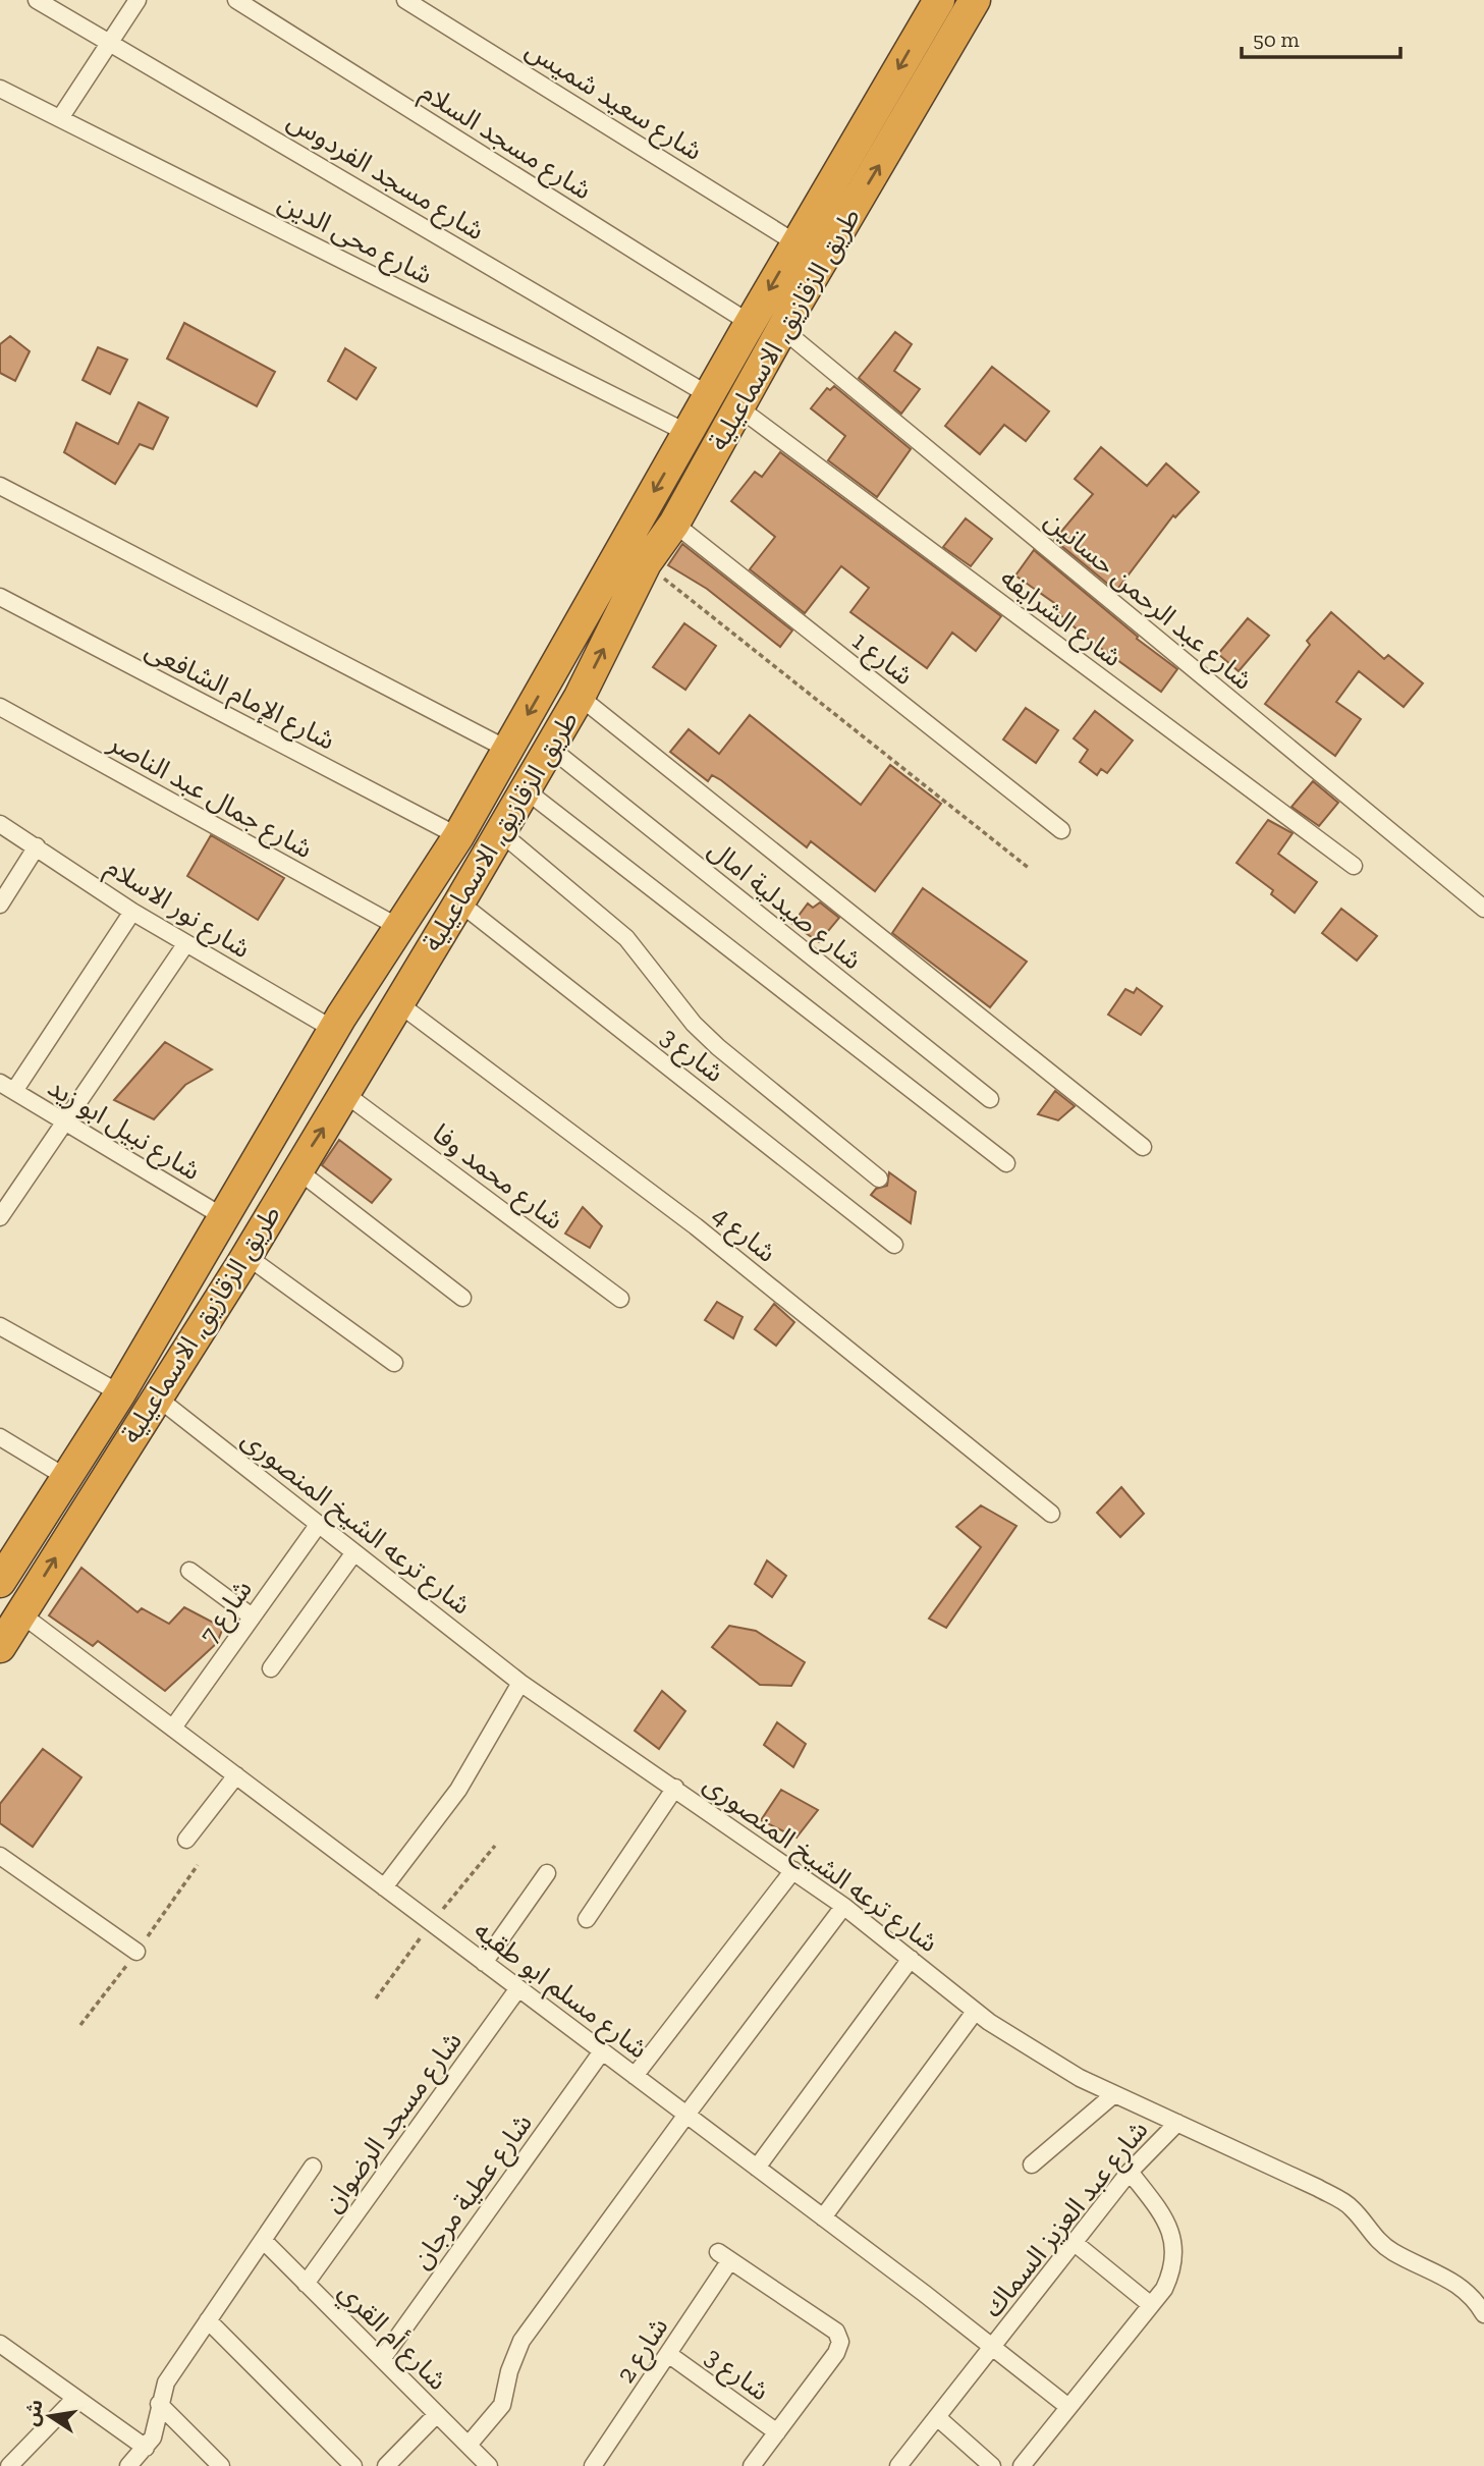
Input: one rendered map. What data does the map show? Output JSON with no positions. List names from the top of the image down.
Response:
{
  "streets": {
    "highway": ["طريق الزقازيق, الاسماعيلية"],
    "street": [
      "شارع سعيد شميس",
      "شارع مسجد السلام",
      "شارع مسجد الفردوس",
      "شارع محى الدين",
      "شارع عبد الرحمن حسانين",
      "شارع الشرايفه",
      "شارع 1",
      "شارع الإمام الشافعى",
      "شارع جمال عبد الناصر",
      "شارع صيدلية امال",
      "شارع نور الاسلام",
      "شارع 3",
      "شارع نبيل ابو زيد",
      "شارع محمد وفا",
      "شارع 4",
      "شارع ترعه الشيخ المنصورى",
      "شارع 7",
      "شارع مسلم ابو طقيه",
      "شارع مسجد الرضوان",
      "شارع عطية مرجان",
      "شارع عبد العزيز السماك",
      "شارع أم القري",
      "شارع 2"
    ]
  },
  "crossings": [
    ["شارع سعيد شميس", "طريق الزقازيق, الاسماعيلية"],
    ["شارع مسجد السلام", "طريق الزقازيق, الاسماعيلية"],
    ["شارع مسجد الفردوس", "طريق الزقازيق, الاسماعيلية"],
    ["شارع محى الدين", "طريق الزقازيق, الاسماعيلية"],
    ["طريق الزقازيق, الاسماعيلية", "شارع عبد الرحمن حسانين"],
    ["طريق الزقازيق, الاسماعيلية", "شارع الشرايفه"],
    ["طريق الزقازيق, الاسماعيلية", "شارع 1"],
    ["طريق الزقازيق, الاسماعيلية", "شارع الإمام الشافعى"],
    ["طريق الزقازيق, الاسماعيلية", "شارع جمال عبد الناصر"],
    ["طريق الزقازيق, الاسماعيلية", "شارع صيدلية امال"],
    ["طريق الزقازيق, الاسماعيلية", "شارع نور الاسلام"],
    ["طريق الزقازيق, الاسماعيلية", "شارع 3"],
    ["طريق الزقازيق, الاسماعيلية", "شارع نبيل ابو زيد"],
    ["طريق الزقازيق, الاسماعيلية", "شارع محمد وفا"],
    ["طريق الزقازيق, الاسماعيلية", "شارع 4"],
    ["طريق الزقازيق, الاسماعيلية", "شارع ترعه الشيخ المنصورى"],
    ["طريق الزقازيق, الاسماعيلية", "شارع مسلم ابو طقيه"],
    ["شارع 3", "شارع 2"],
    ["شارع ترعه الشيخ المنصورى", "شارع 7"],
    ["شارع ترعه الشيخ المنصورى", "شارع عبد العزيز السماك"],
    ["شارع 7", "شارع مسلم ابو طقيه"],
    ["شارع مسلم ابو طقيه", "شارع مسجد الرضوان"],
    ["شارع مسلم ابو طقيه", "شارع عطية مرجان"],
    ["شارع مسلم ابو طقيه", "شارع عبد العزيز السماك"],
    ["شارع مسجد الرضوان", "شارع أم القري"],
    ["شارع عطية مرجان", "شارع أم القري"]
  ],
  "scale_bar": "50 m",
  "north": "left"
}
